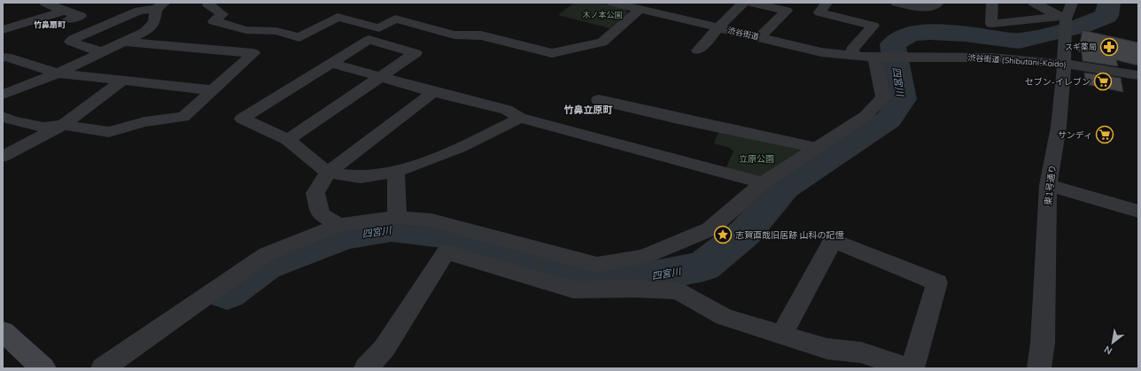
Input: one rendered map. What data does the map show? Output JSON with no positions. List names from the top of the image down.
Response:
{
  "streets": {
    "street": ["渋谷街道", "渋谷街道 (Shibutani-Kaido)", "東1号通り"]
  },
  "crossings": [
    ["渋谷街道", "渋谷街道 (Shibutani-Kaido)"],
    ["渋谷街道 (Shibutani-Kaido)", "東1号通り"]
  ],
  "districts": ["竹鼻扇町", "竹鼻立原町"],
  "water": ["四宮川"],
  "parks": ["木ノ本公園", "立原公園"],
  "places": {
    "pharmacy": ["スギ薬局"],
    "supermarket": ["セブン-イレブン", "サンディ"],
    "place": ["志賀直哉旧居跡 山科の記憶"]
  },
  "north": "bottom left"
}
